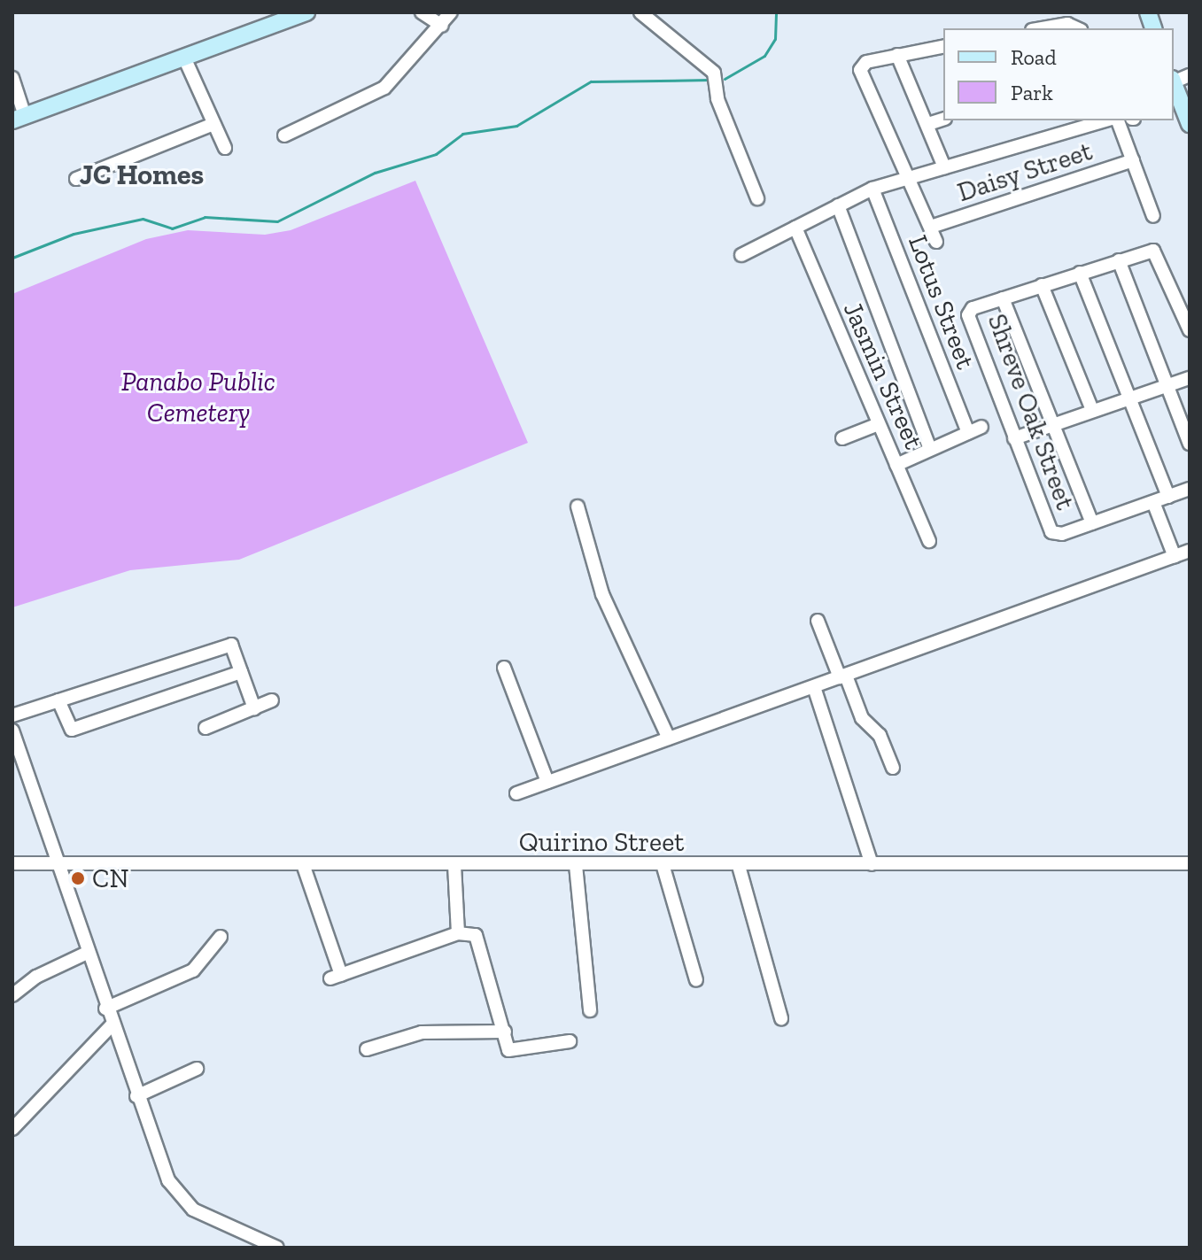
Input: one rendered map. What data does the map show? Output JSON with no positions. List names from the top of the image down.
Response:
{
  "streets": {
    "street": [
      "Daisy Street",
      "Lotus Street",
      "Jasmin Street",
      "Shreve Oak Street",
      "Quirino Street"
    ]
  },
  "districts": ["JC Homes"],
  "parks": ["Panabo Public Cemetery"],
  "places": ["CN"],
  "legend": ["Road", "Park"]
}
